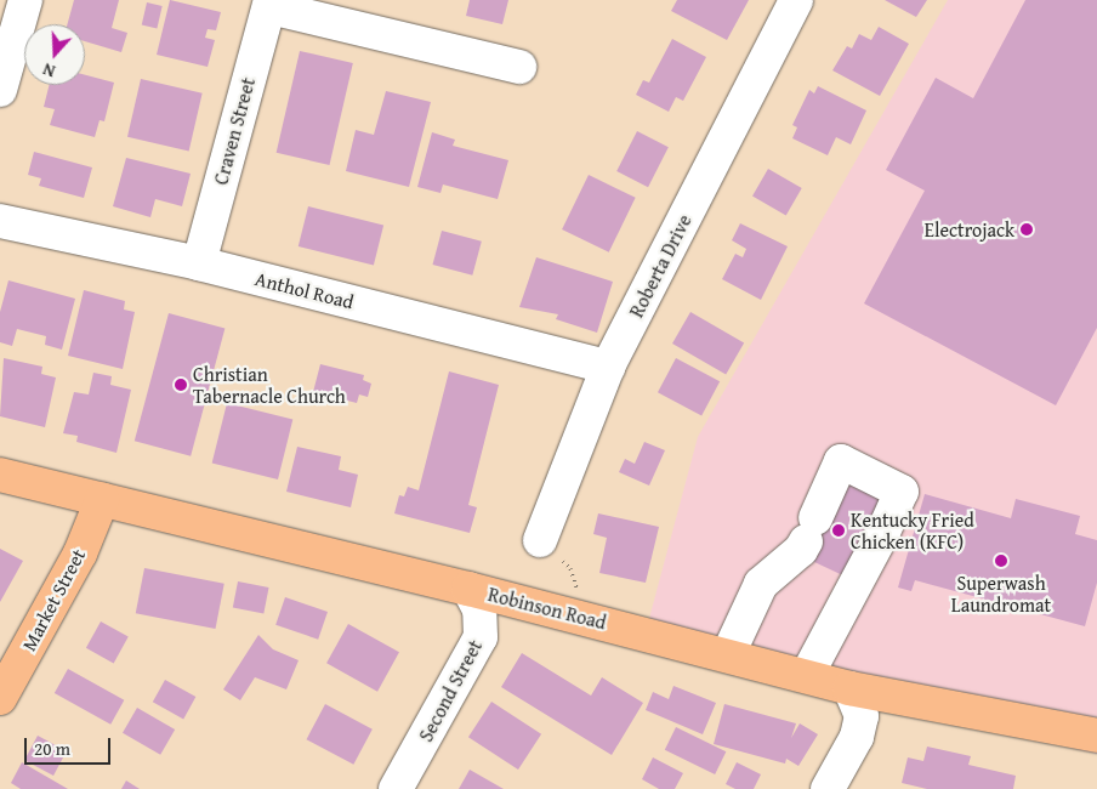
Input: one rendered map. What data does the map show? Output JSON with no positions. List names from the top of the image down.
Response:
{
  "streets": {
    "main road": ["Market Street", "Robinson Road"],
    "street": [
      "Craven Street",
      "Roberta Drive",
      "Anthol Road",
      "Second Street"
    ]
  },
  "crossings": [
    ["Craven Street", "Anthol Road"],
    ["Roberta Drive", "Anthol Road"],
    ["Market Street", "Robinson Road"],
    ["Robinson Road", "Second Street"]
  ],
  "places": [
    "Electrojack",
    "Christian Tabernacle Church",
    "Kentucky Fried Chicken (KFC)",
    "Superwash Laundromat"
  ],
  "scale_bar": "20 m",
  "north": "bottom"
}
